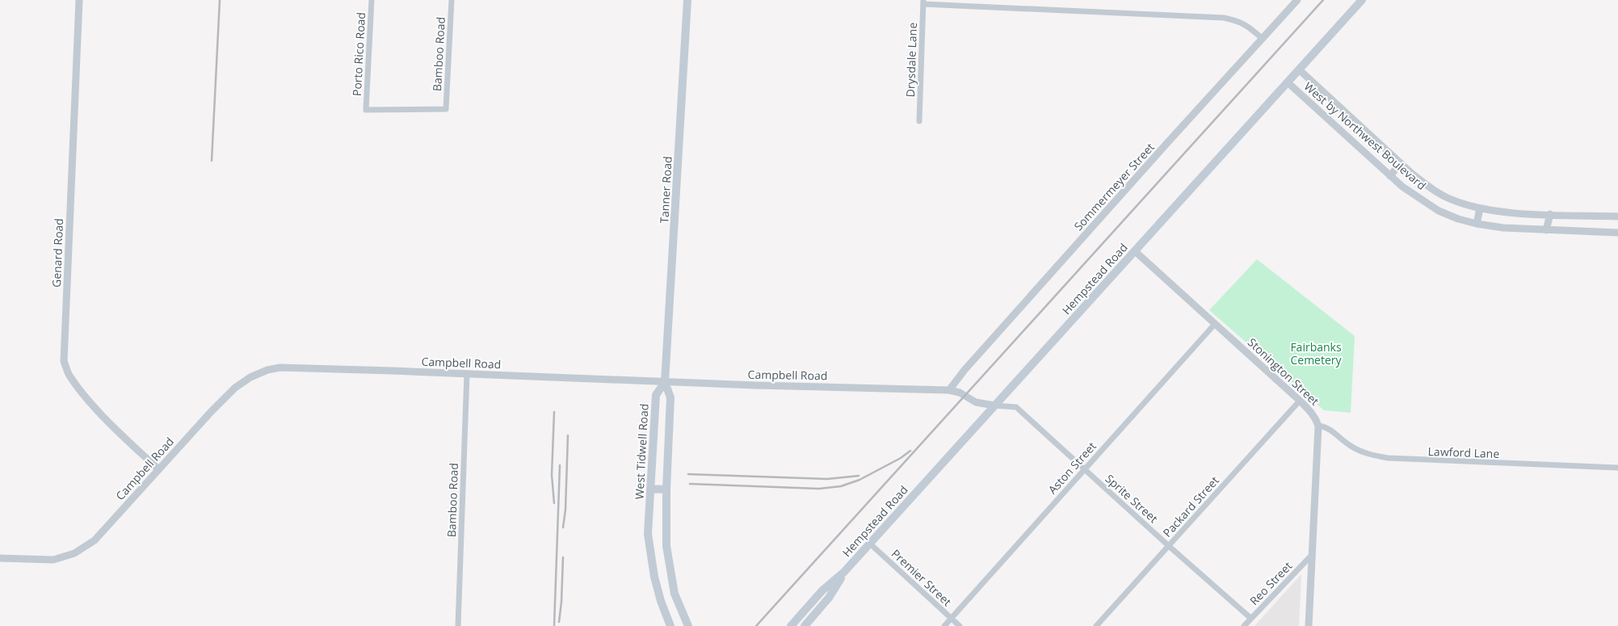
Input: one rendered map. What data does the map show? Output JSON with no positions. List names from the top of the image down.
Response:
{
  "streets": {
    "main road": ["Tanner Road", "Hempstead Road", "West Tidwell Road"],
    "street": [
      "Porto Rico Road",
      "Bamboo Road",
      "Drysdale Lane",
      "West by Northwest Boulevard",
      "Sommermeyer Street",
      "Genard Road",
      "Campbell Road",
      "Stonington Street",
      "Lawford Lane",
      "Aston Street",
      "Sprite Street",
      "Packard Street",
      "Premier Street",
      "Reo Street"
    ]
  },
  "crossings": [
    ["Porto Rico Road", "Bamboo Road"],
    ["Bamboo Road", "Campbell Road"],
    ["West by Northwest Boulevard", "Hempstead Road"],
    ["Sommermeyer Street", "Campbell Road"],
    ["Tanner Road", "Campbell Road"],
    ["Tanner Road", "West Tidwell Road"],
    ["Genard Road", "Campbell Road"],
    ["Hempstead Road", "Campbell Road"],
    ["Hempstead Road", "Stonington Street"],
    ["Hempstead Road", "Sprite Street"],
    ["Hempstead Road", "Premier Street"],
    ["Campbell Road", "West Tidwell Road"],
    ["Campbell Road", "Sprite Street"],
    ["Stonington Street", "Lawford Lane"],
    ["Stonington Street", "Aston Street"],
    ["Stonington Street", "Packard Street"],
    ["Aston Street", "Sprite Street"],
    ["Aston Street", "Premier Street"],
    ["Sprite Street", "Packard Street"],
    ["Sprite Street", "Reo Street"]
  ],
  "parks": ["Fairbanks Cemetery"]
}
